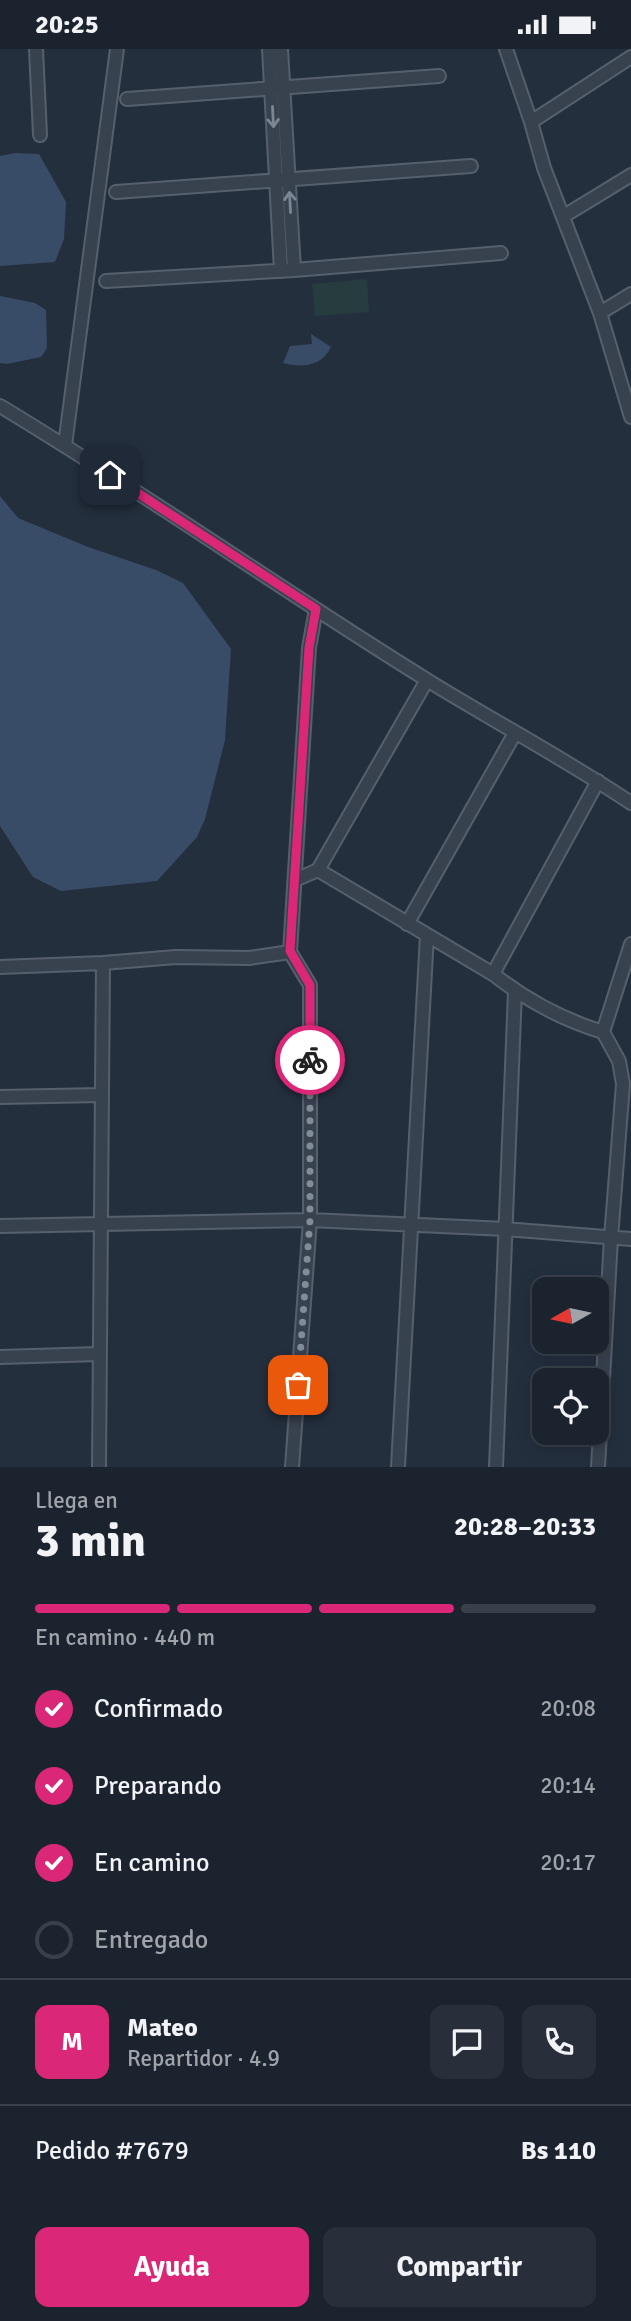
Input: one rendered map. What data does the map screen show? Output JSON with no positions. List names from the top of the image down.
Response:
{
  "north": "left",
  "page": {
    "status": "20:25",
    "heading": ["3 min", "Llega en", "20:28–20:33"],
    "panel": [
      "Mateo",
      "Repartidor · 4.9",
      "Pedido #7679",
      "Bs 110"
    ],
    "bar": "En camino · 440 m",
    "list": [
      ["Confirmado", "20:08"],
      ["Preparando", "20:14"],
      ["En camino", "20:17"],
      "Entregado"
    ],
    "round": "M",
    "buttons": ["Ayuda", "Compartir"]
  }
}
